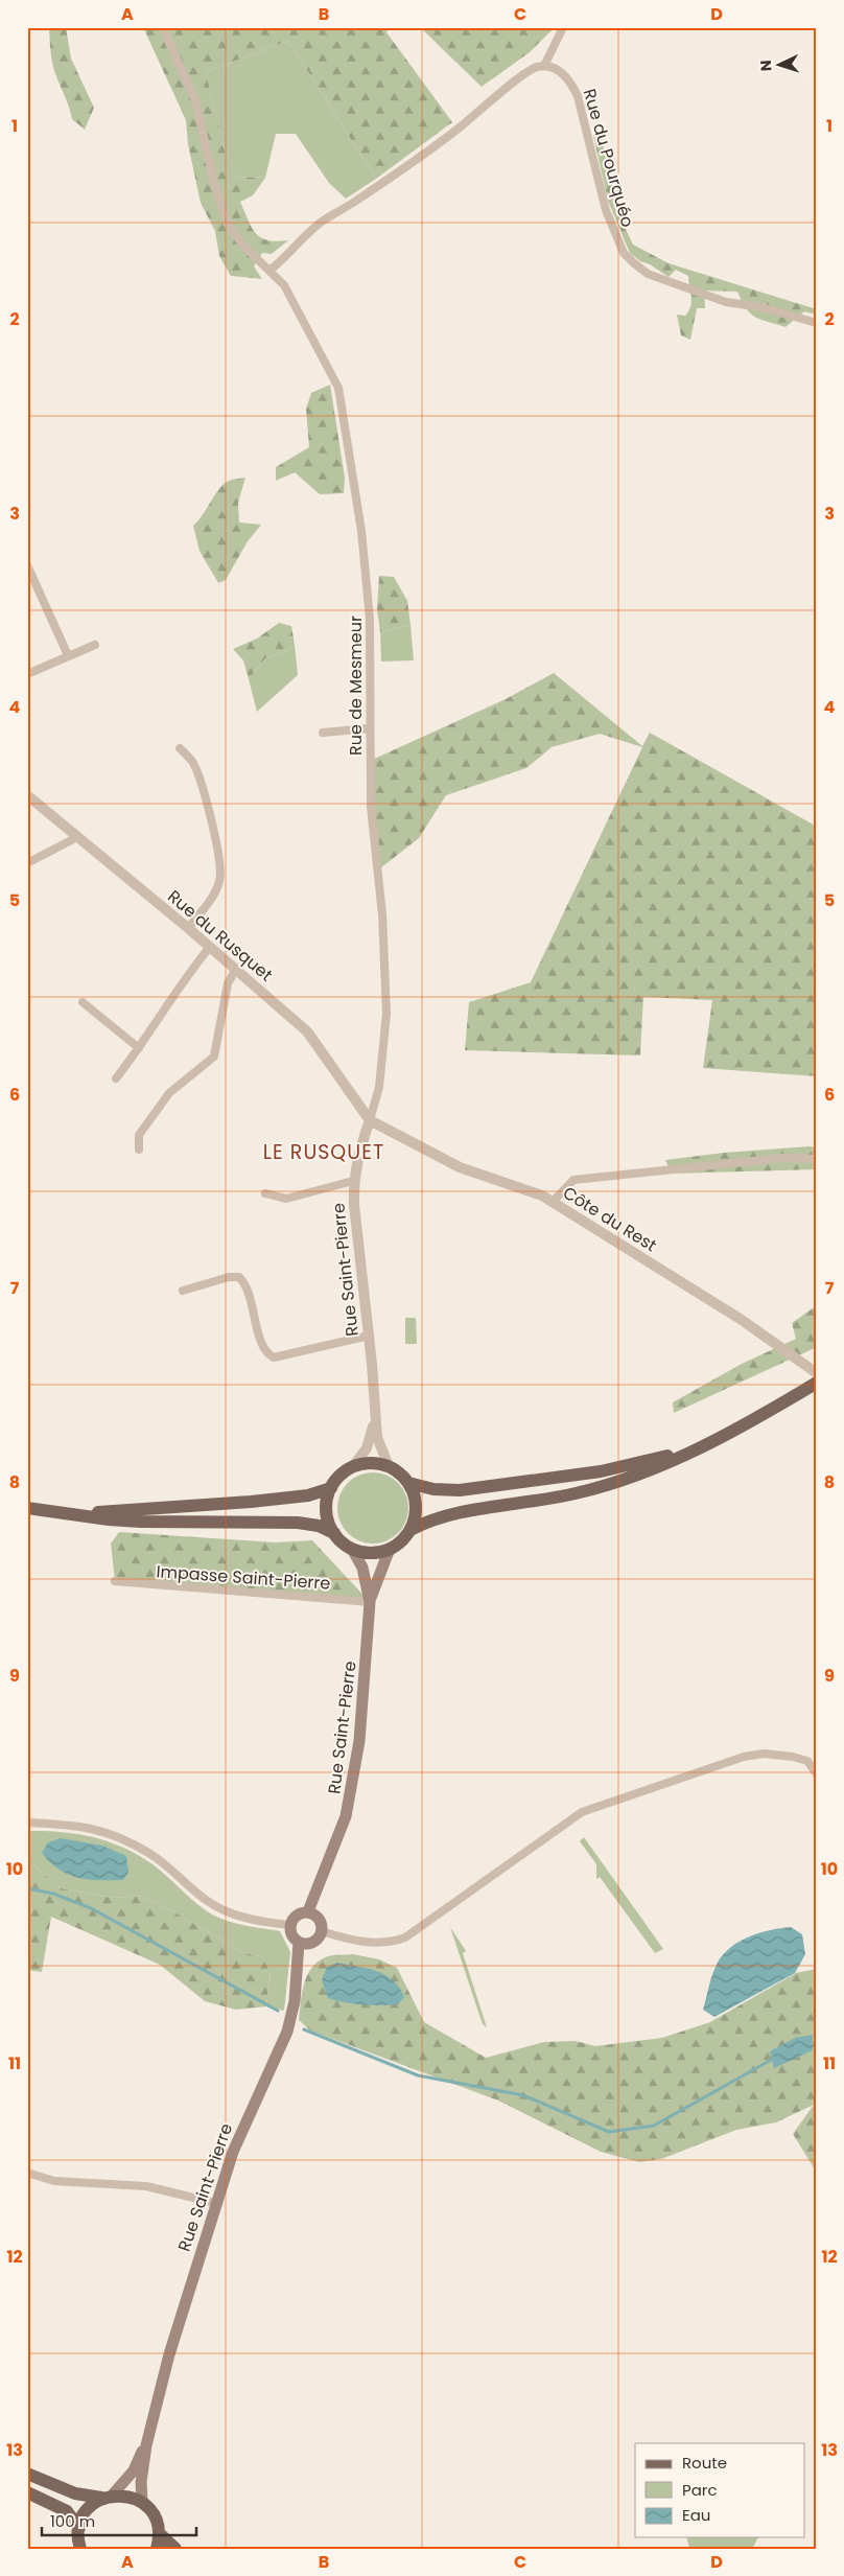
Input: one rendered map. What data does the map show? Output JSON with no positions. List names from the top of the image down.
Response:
{
  "streets": {
    "main road": ["Rue Saint-Pierre"],
    "street": [
      "Rue du Pourquéo",
      "Rue de Mesmeur",
      "Rue du Rusquet",
      "Côte du Rest",
      "Impasse Saint-Pierre"
    ]
  },
  "crossings": [
    ["Rue de Mesmeur", "Rue du Rusquet"],
    ["Rue de Mesmeur", "Côte du Rest"],
    ["Rue de Mesmeur", "Rue Saint-Pierre"],
    ["Rue du Rusquet", "Côte du Rest"],
    ["Rue du Rusquet", "Rue Saint-Pierre"],
    ["Côte du Rest", "Rue Saint-Pierre"],
    ["Rue Saint-Pierre", "Impasse Saint-Pierre"]
  ],
  "districts": ["LE RUSQUET"],
  "legend": ["Route", "Parc", "Eau"],
  "scale_bar": "100 m",
  "north": "left",
  "grid": {
    "columns": [
      "A",
      "B",
      "C",
      "D"
    ],
    "rows": [
      "1",
      "2",
      "3",
      "4",
      "5",
      "6",
      "7",
      "8",
      "9",
      "10",
      "11",
      "12",
      "13"
    ]
  }
}
